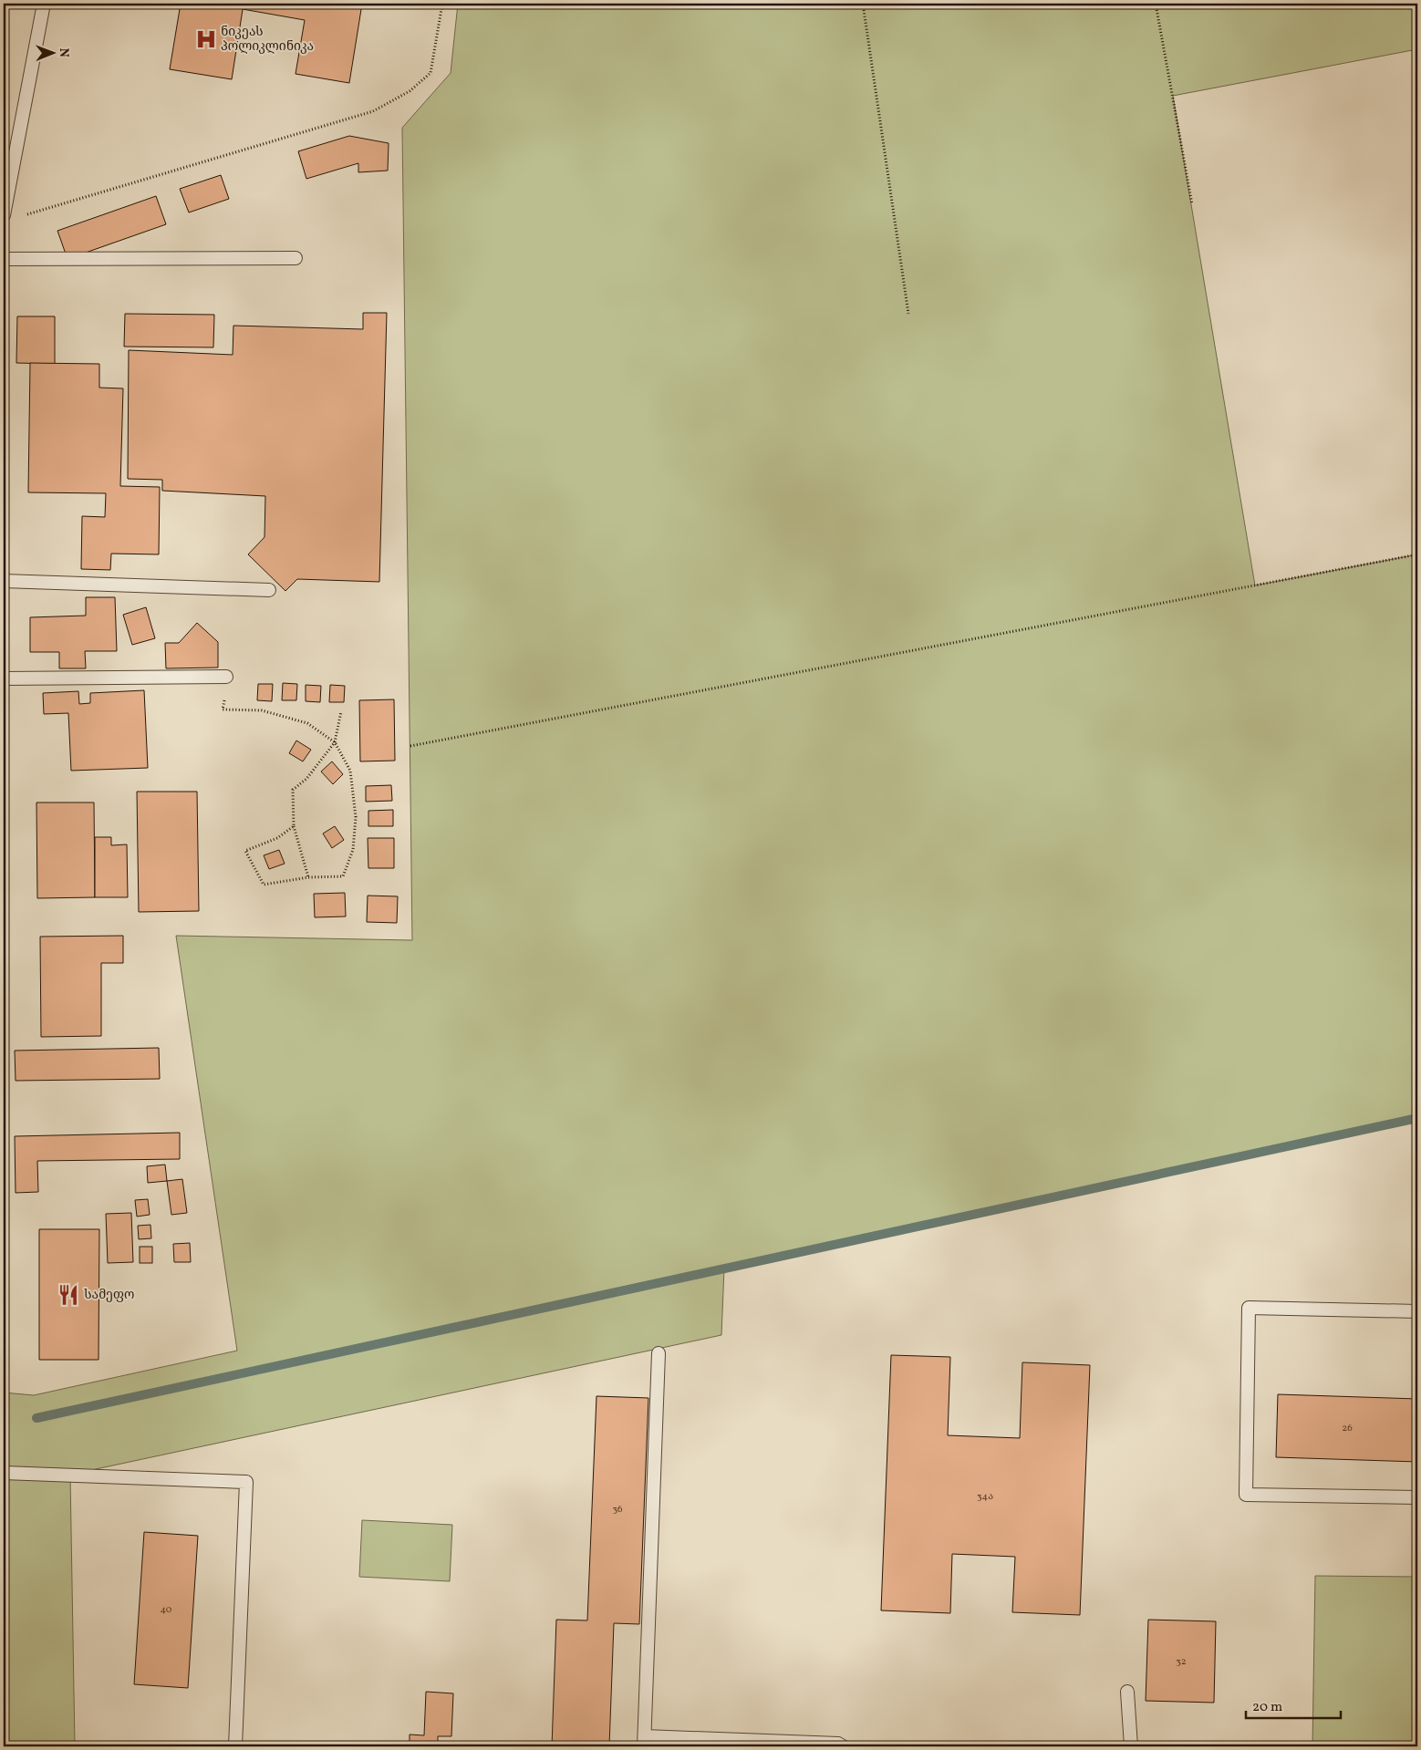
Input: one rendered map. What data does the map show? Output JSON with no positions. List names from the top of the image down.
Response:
{
  "places": {
    "hospital": ["ნიკეას პოლიკლინიკა"],
    "restaurant": ["სამეფო"]
  },
  "house_numbers": [
    "26",
    "34ა",
    "36",
    "40",
    "32"
  ],
  "scale_bar": "20 m",
  "north": "right"
}
